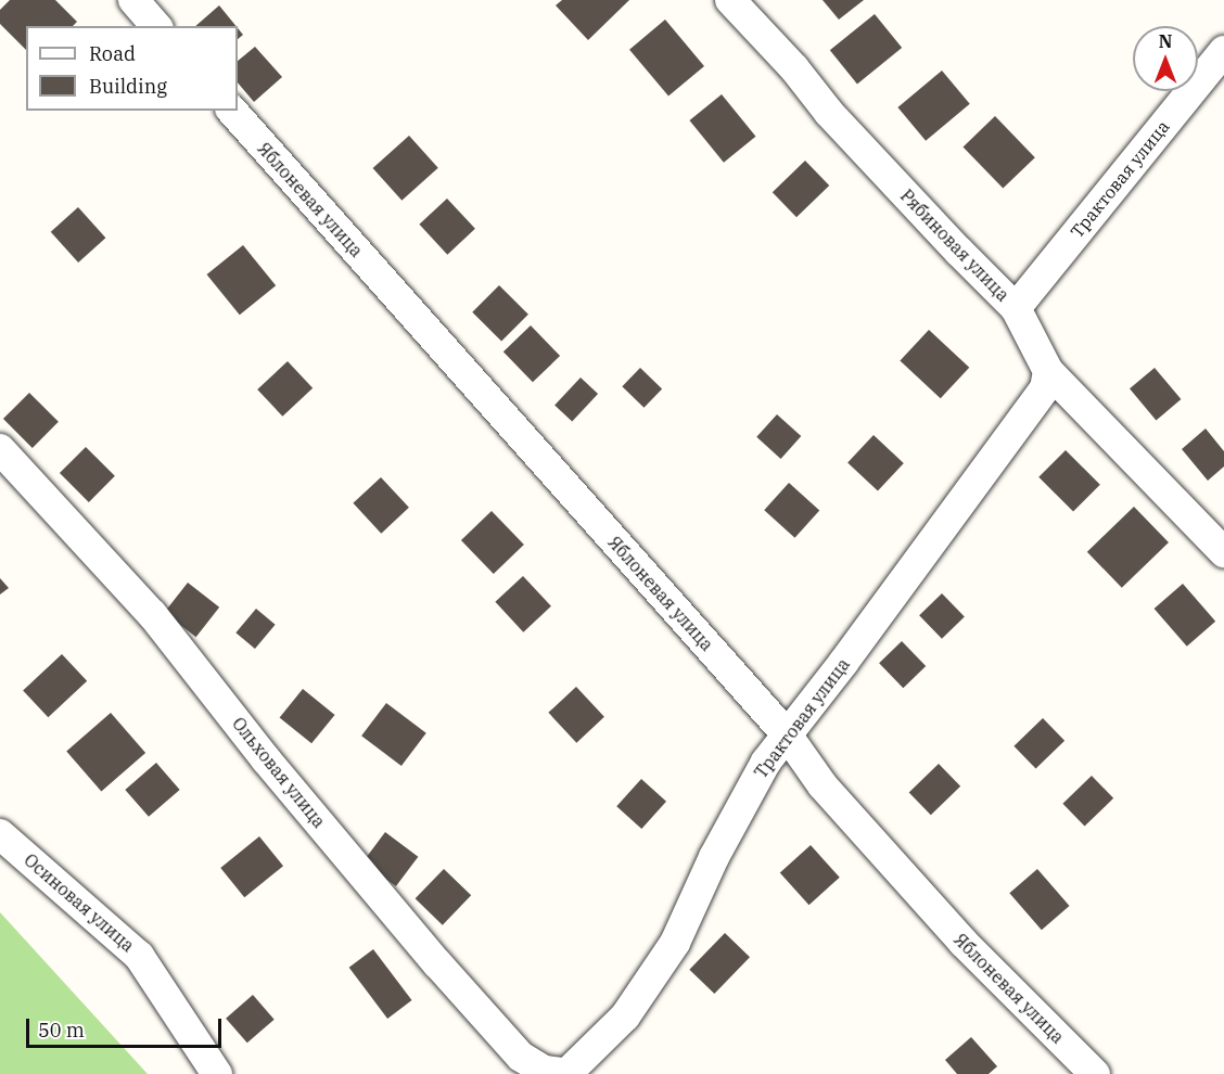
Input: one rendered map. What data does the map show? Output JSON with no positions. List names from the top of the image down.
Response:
{
  "streets": {
    "street": [
      "Трактовая улица",
      "Яблоневая улица",
      "Рябиновая улица",
      "Ольховая улица",
      "Осиновая улица"
    ]
  },
  "crossings": [
    ["Трактовая улица", "Яблоневая улица"],
    ["Трактовая улица", "Рябиновая улица"],
    ["Трактовая улица", "Ольховая улица"]
  ],
  "legend": ["Road", "Building"],
  "scale_bar": "50 m",
  "north": "top"
}
